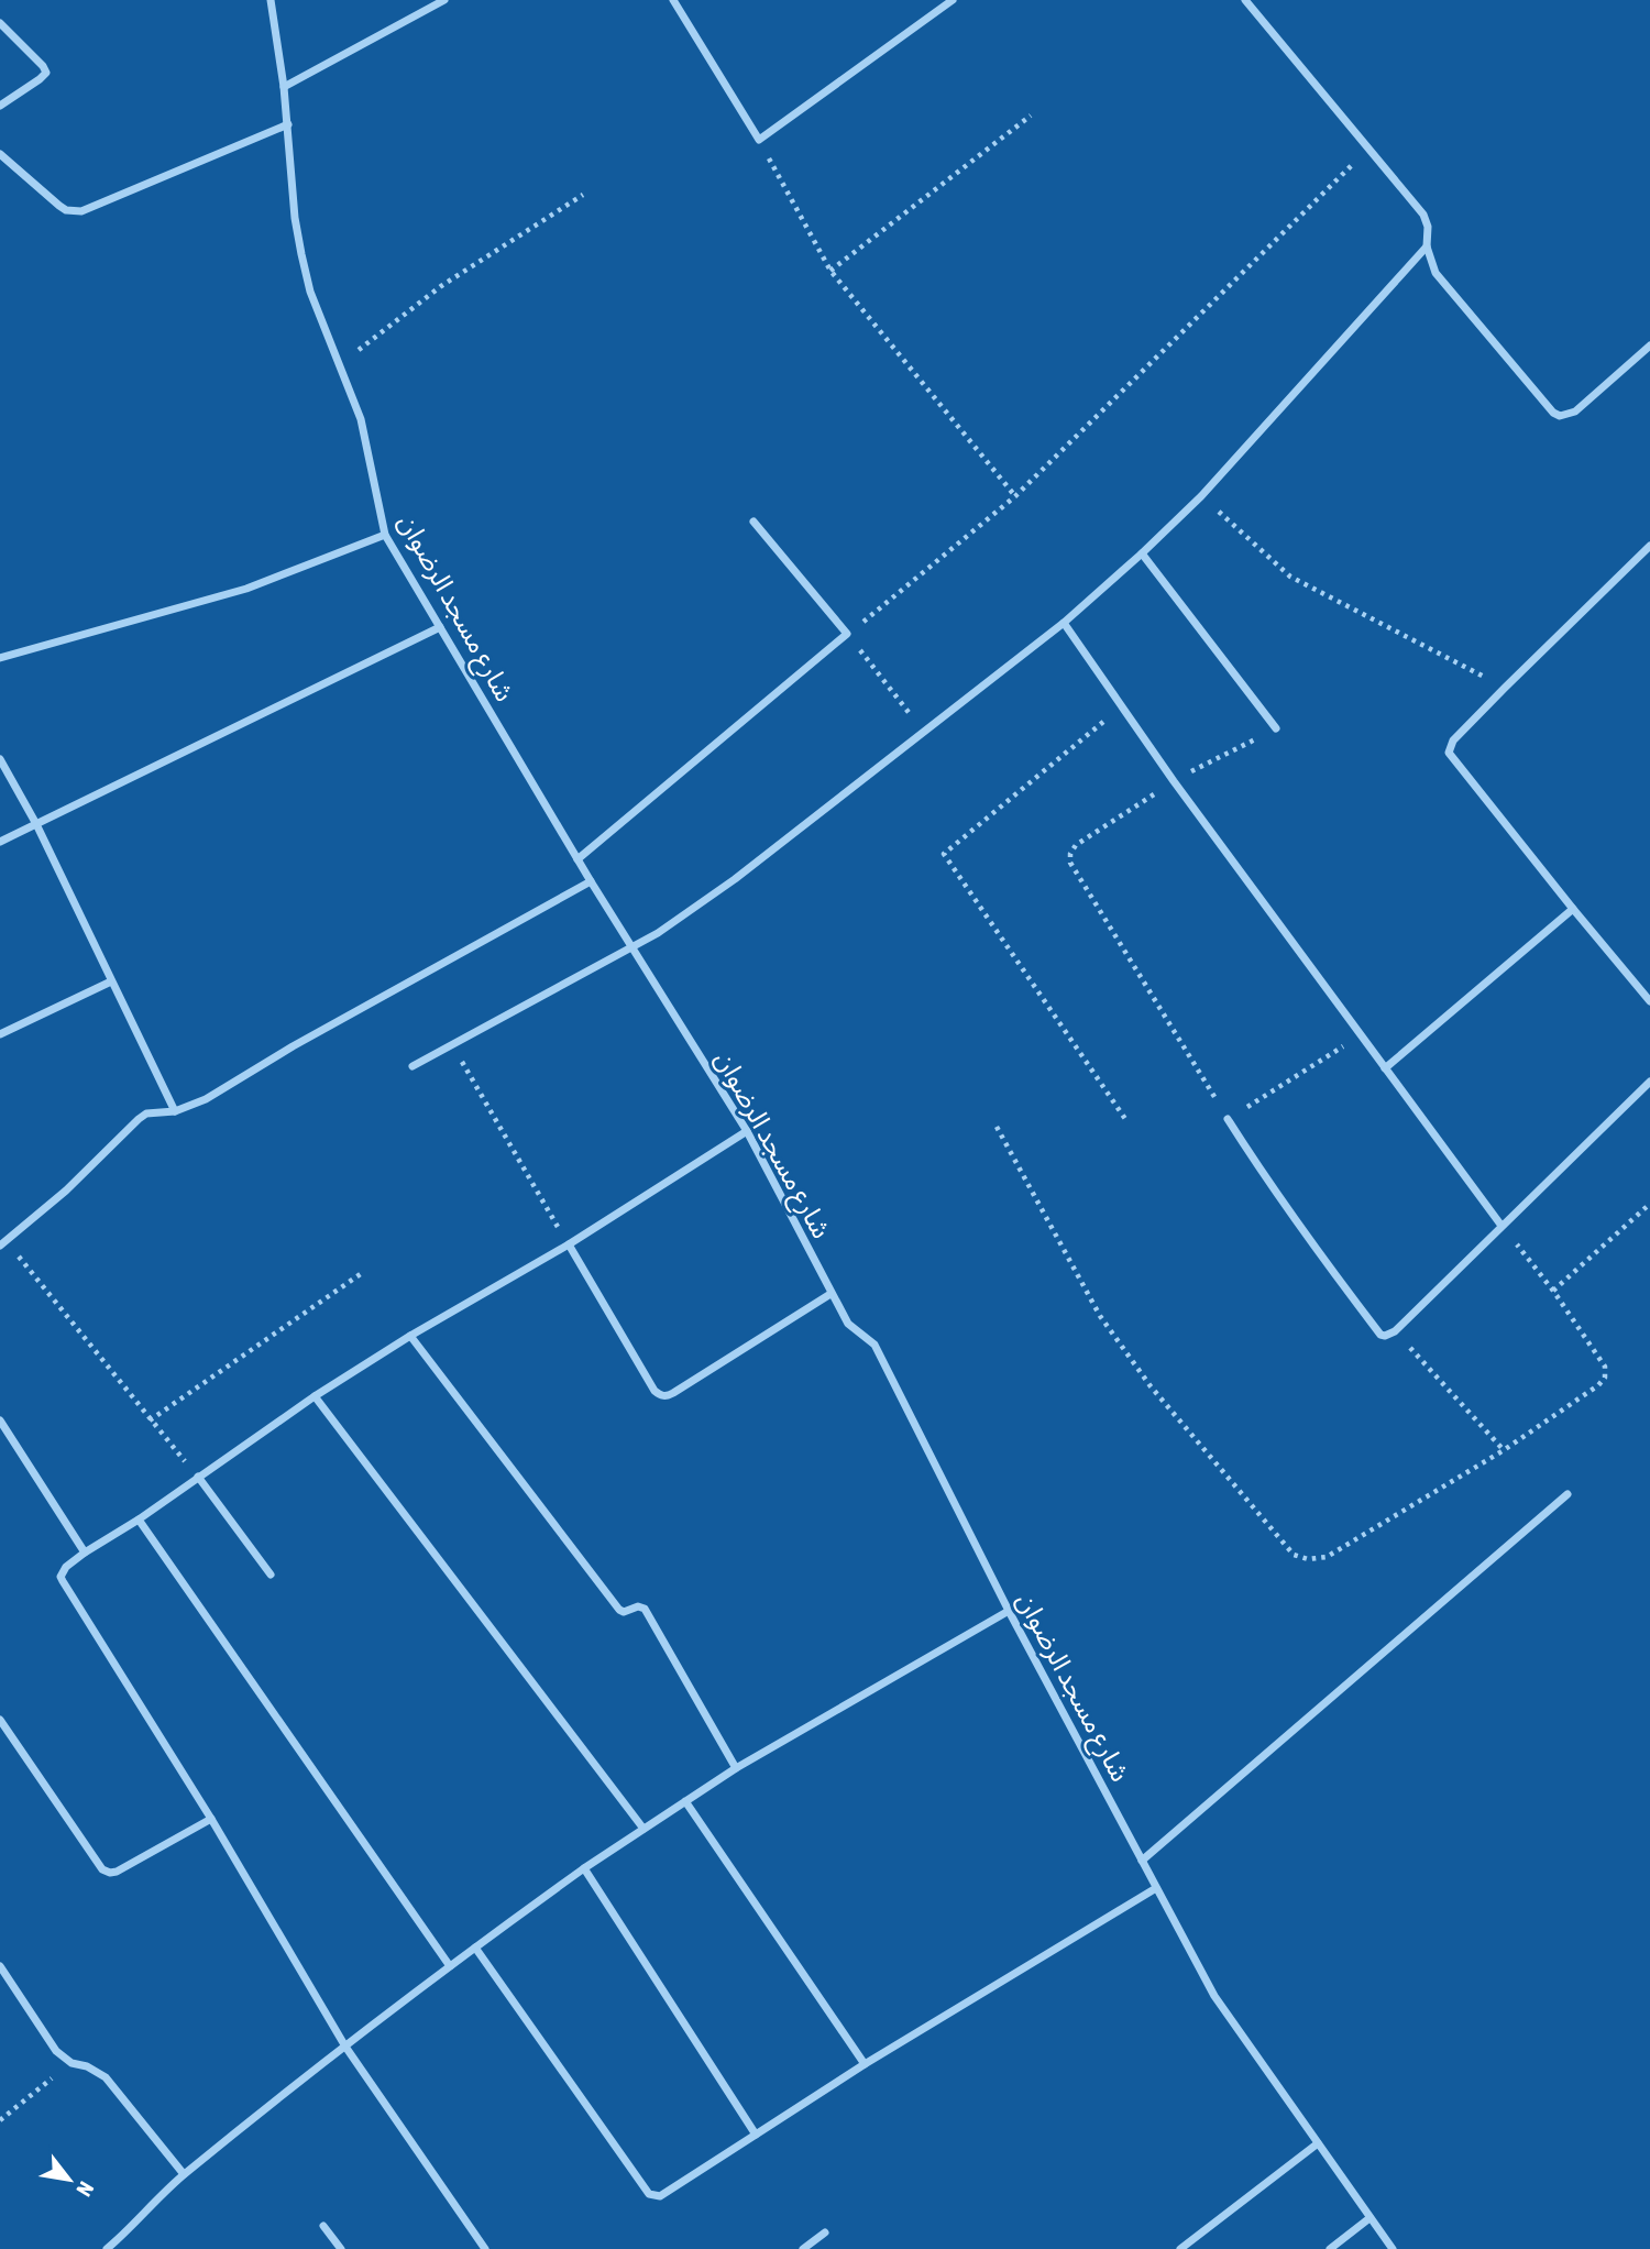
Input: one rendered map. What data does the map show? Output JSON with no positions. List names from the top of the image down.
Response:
{
  "streets": {
    "street": ["شارع مسجد الرضوان"]
  },
  "north": "bottom right"
}
